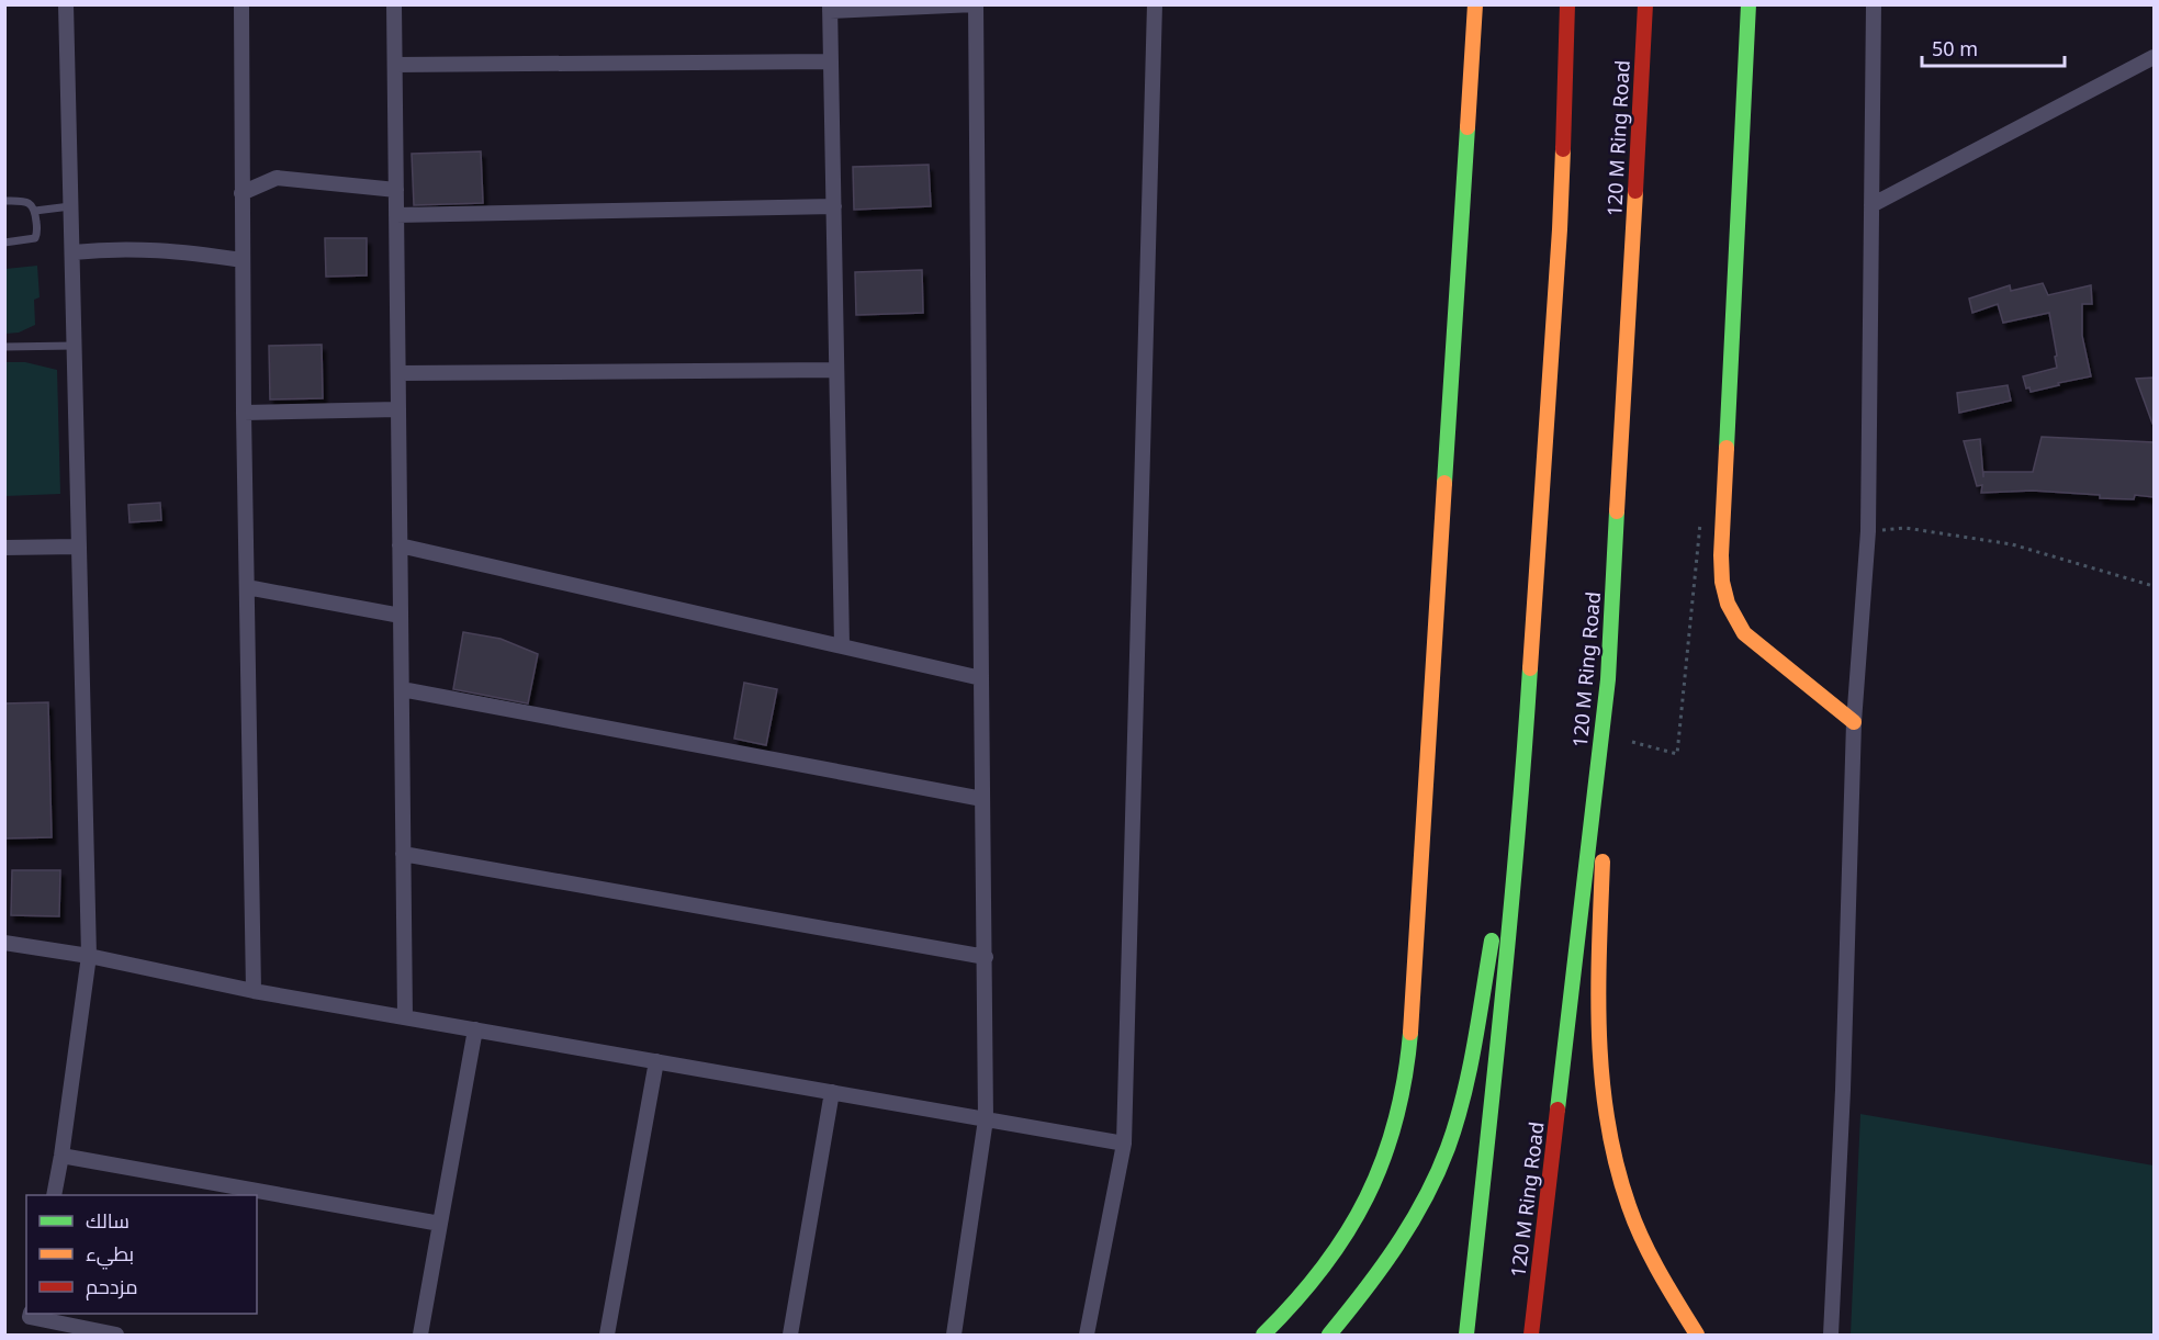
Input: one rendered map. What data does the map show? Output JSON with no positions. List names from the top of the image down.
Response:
{
  "streets": {
    "main road": ["120 M Ring Road"]
  },
  "legend": ["سالك", "بطيء", "مزدحم"],
  "scale_bar": "50 m"
}
